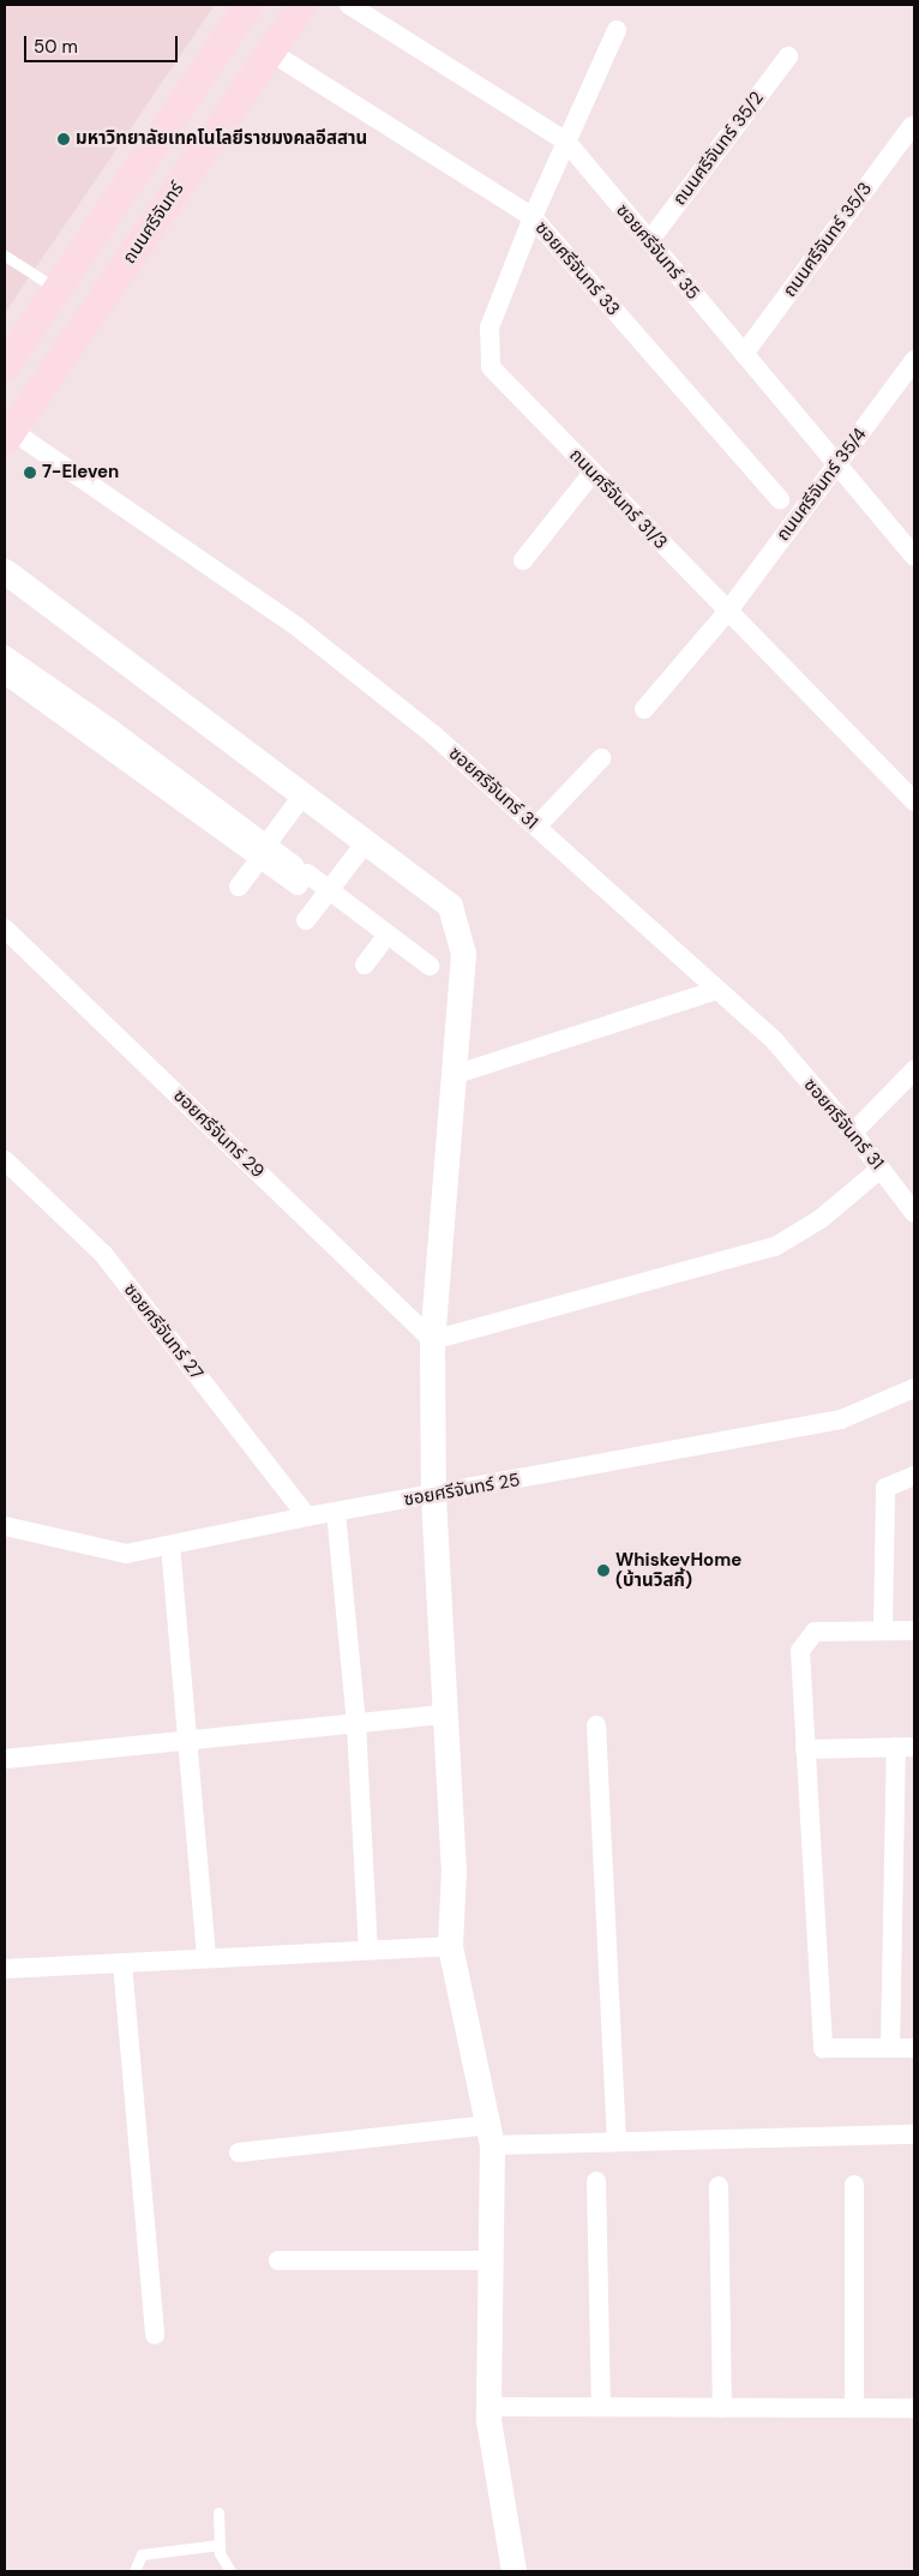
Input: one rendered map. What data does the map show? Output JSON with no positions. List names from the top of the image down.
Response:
{
  "streets": {
    "main road": ["ถนนศรีจันทร์"],
    "street": [
      "ถนนศรีจันทร์ 35/2",
      "ถนนศรีจันทร์ 35/3",
      "ซอยศรีจันทร์ 35",
      "ซอยศรีจันทร์ 33",
      "ถนนศรีจันทร์ 35/4",
      "ถนนศรีจันทร์ 31/3",
      "ซอยศรีจันทร์ 31",
      "ซอยศรีจันทร์ 29",
      "ซอยศรีจันทร์ 27",
      "ซอยศรีจันทร์ 25"
    ]
  },
  "crossings": [
    ["ถนนศรีจันทร์ 35/2", "ซอยศรีจันทร์ 35"],
    ["ถนนศรีจันทร์", "ซอยศรีจันทร์ 33"],
    ["ถนนศรีจันทร์", "ซอยศรีจันทร์ 31"],
    ["ถนนศรีจันทร์ 35/3", "ซอยศรีจันทร์ 35"],
    ["ซอยศรีจันทร์ 35", "ถนนศรีจันทร์ 35/4"],
    ["ซอยศรีจันทร์ 35", "ถนนศรีจันทร์ 31/3"],
    ["ซอยศรีจันทร์ 33", "ถนนศรีจันทร์ 31/3"],
    ["ถนนศรีจันทร์ 35/4", "ถนนศรีจันทร์ 31/3"],
    ["ซอยศรีจันทร์ 27", "ซอยศรีจันทร์ 25"]
  ],
  "places": ["มหาวิทยาลัยเทคโนโลยีราชมงคลอีสสาน", "7-Eleven", "WhiskeyHome (บ้านวิสกี้)"],
  "scale_bar": "50 m"
}
